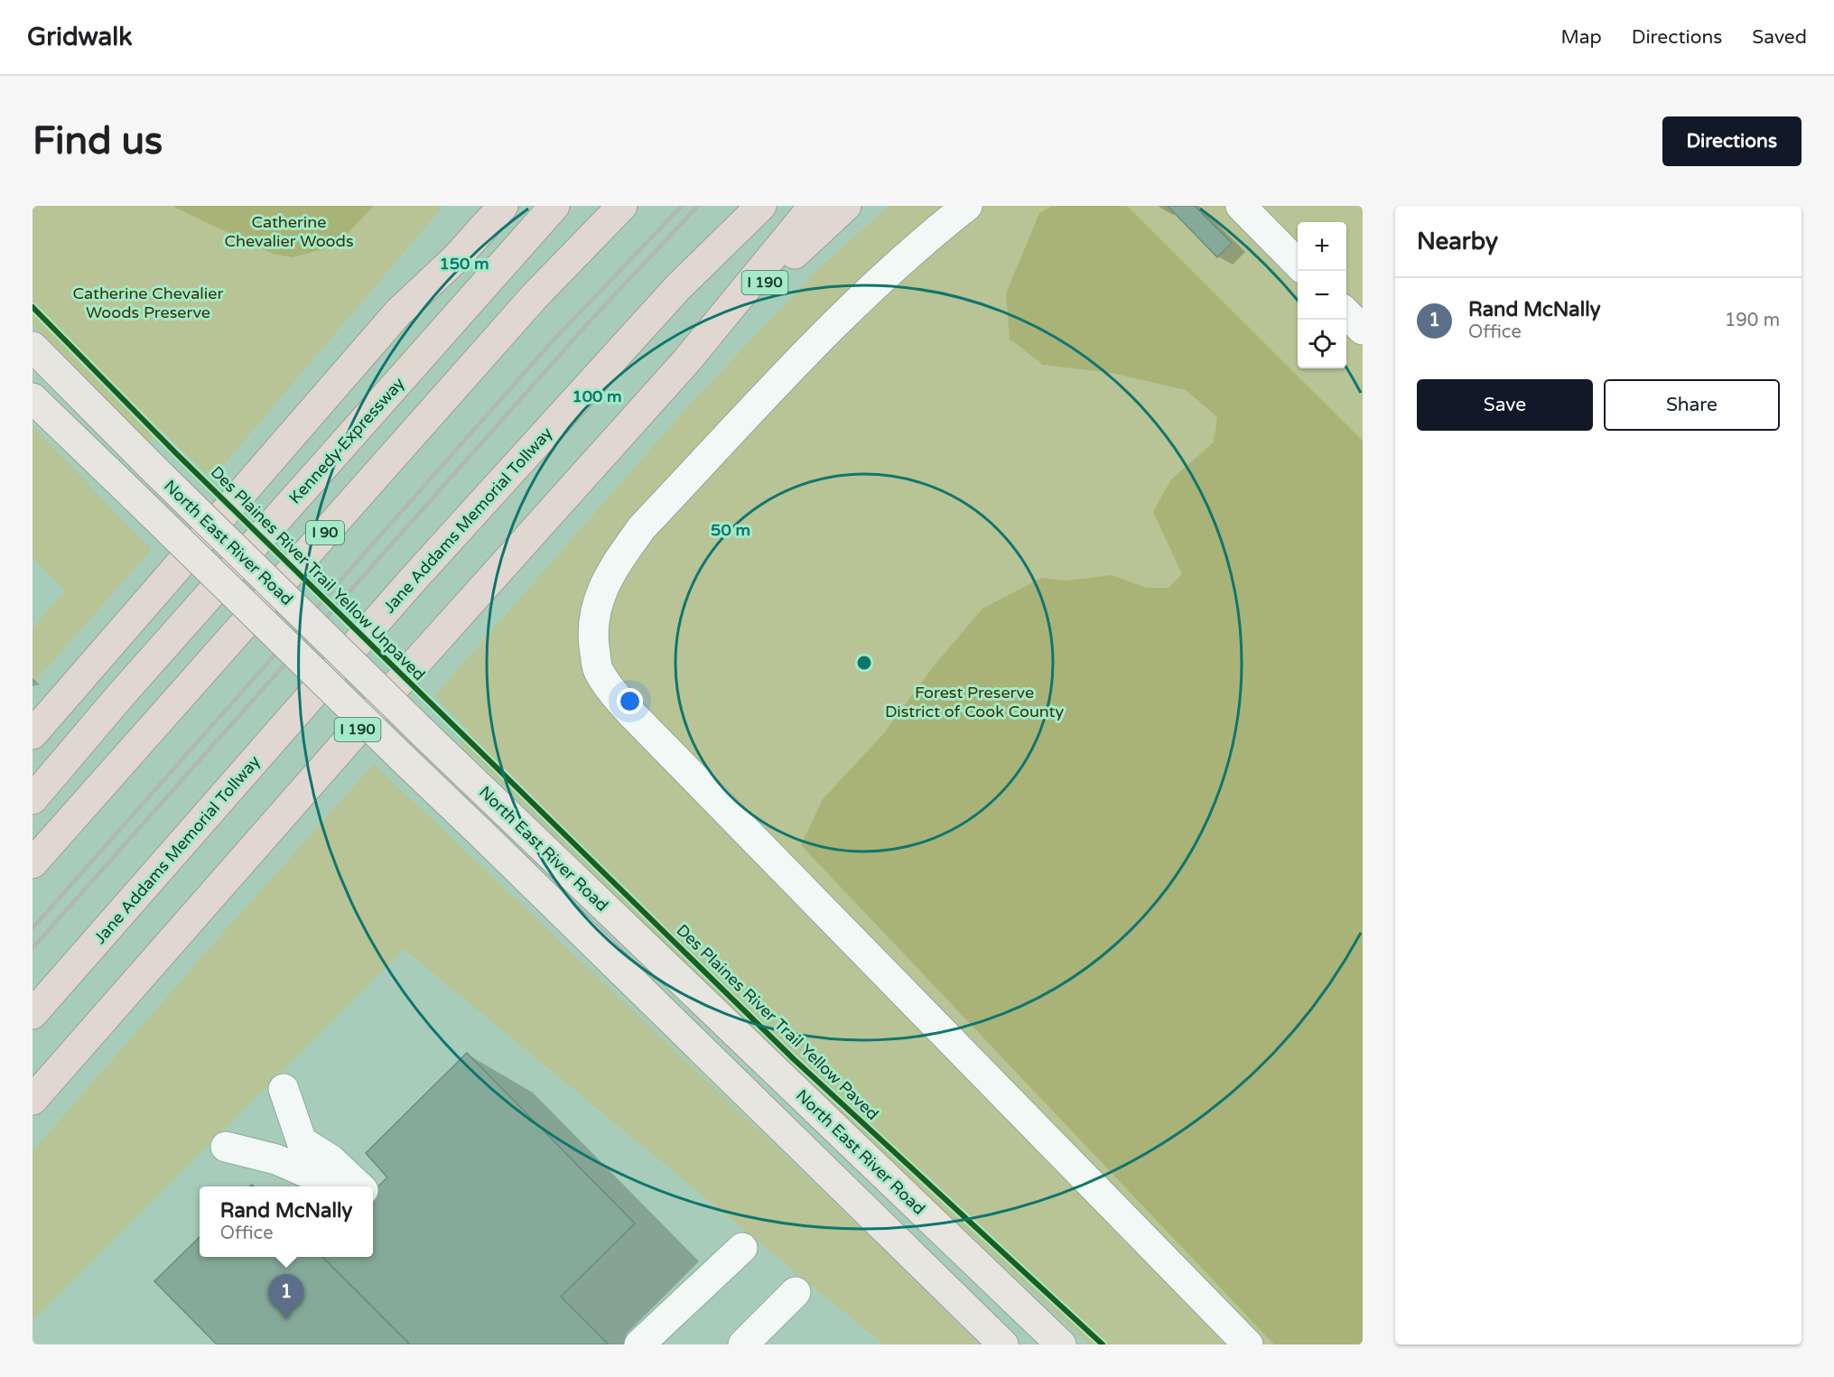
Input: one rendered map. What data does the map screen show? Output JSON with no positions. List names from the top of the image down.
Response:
{
  "streets": {
    "highway": [
      "I 190",
      "Kennedy Expressway",
      "Jane Addams Memorial Tollway",
      "I 90"
    ],
    "main road": ["North East River Road"],
    "cycle path": ["Des Plaines River Trail Yellow Unpaved"]
  },
  "parks": ["Catherine Chevalier Woods", "Catherine Chevalier Woods Preserve", "Forest Preserve District of Cook County"],
  "page": {
    "header": "Gridwalk",
    "nav": ["Map", "Directions", "Saved"],
    "buttons": [
      "Directions",
      ["Save", "Share"]
    ],
    "title": "Find us",
    "heading": "Nearby",
    "map_buttons": ["+", "−"],
    "list": [
      {
        "mark": "1",
        "name": "Rand McNally",
        "note": "Office",
        "value": "190 m"
      }
    ],
    "popup": ["Rand McNally", "Office"],
    "pins": "1"
  },
  "rings": ["150 m", "100 m", "50 m"]
}
